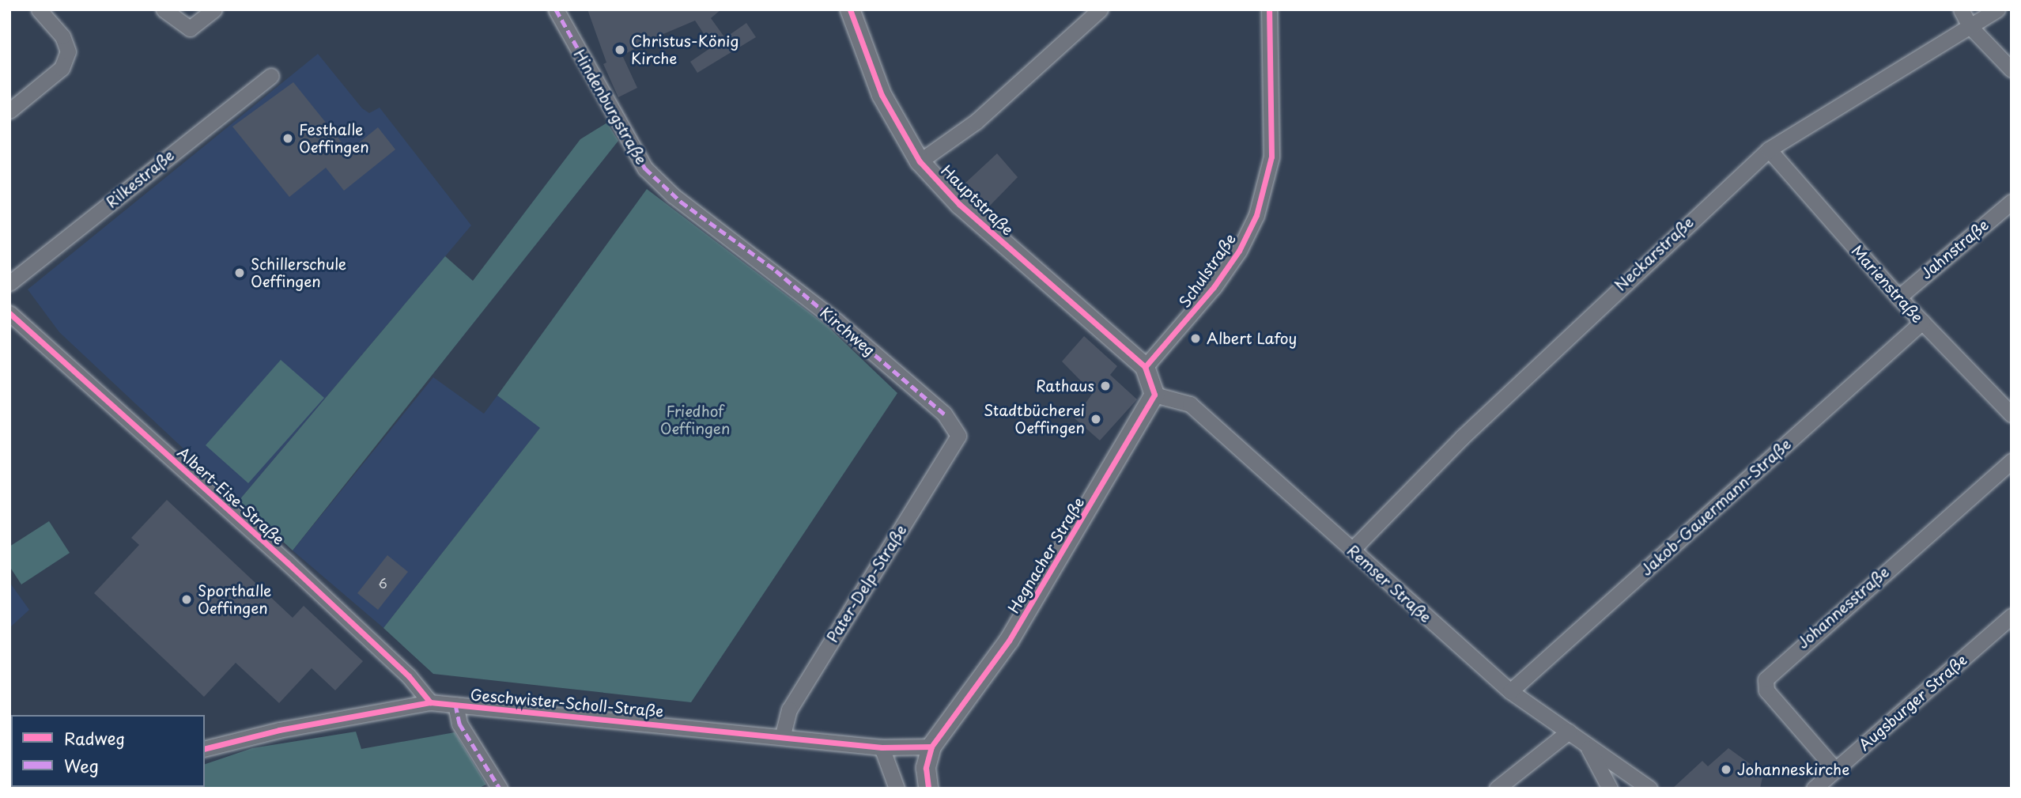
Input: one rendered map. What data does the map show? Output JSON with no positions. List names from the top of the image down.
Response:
{
  "streets": {
    "street": [
      "Hindenburgstraße",
      "Rilkestraße",
      "Hauptstraße",
      "Jahnstraße",
      "Neckarstraße",
      "Schulstraße",
      "Marienstraße",
      "Kirchweg",
      "Albert-Eise-Straße",
      "Jakob-Gauermann-Straße",
      "Hegnacher Straße",
      "Pater-Delp-Straße",
      "Remser Straße",
      "Johannesstraße",
      "Augsburger Straße",
      "Geschwister-Scholl-Straße"
    ]
  },
  "crossings": [
    ["Hindenburgstraße", "Kirchweg"],
    ["Hauptstraße", "Schulstraße"],
    ["Jahnstraße", "Marienstraße"],
    ["Neckarstraße", "Marienstraße"],
    ["Neckarstraße", "Remser Straße"],
    ["Marienstraße", "Jakob-Gauermann-Straße"],
    ["Kirchweg", "Pater-Delp-Straße"],
    ["Albert-Eise-Straße", "Geschwister-Scholl-Straße"],
    ["Jakob-Gauermann-Straße", "Remser Straße"],
    ["Hegnacher Straße", "Remser Straße"],
    ["Hegnacher Straße", "Geschwister-Scholl-Straße"],
    ["Pater-Delp-Straße", "Geschwister-Scholl-Straße"],
    ["Johannesstraße", "Augsburger Straße"]
  ],
  "parks": ["Friedhof Oeffingen"],
  "places": [
    "Christus-König Kirche",
    "Festhalle Oeffingen",
    "Schillerschule Oeffingen",
    "Albert Lafoy",
    "Rathaus",
    "Stadtbücherei Oeffingen",
    "Sporthalle Oeffingen",
    "Johanneskirche"
  ],
  "house_numbers": ["6"],
  "legend": ["Radweg", "Weg"]
}
